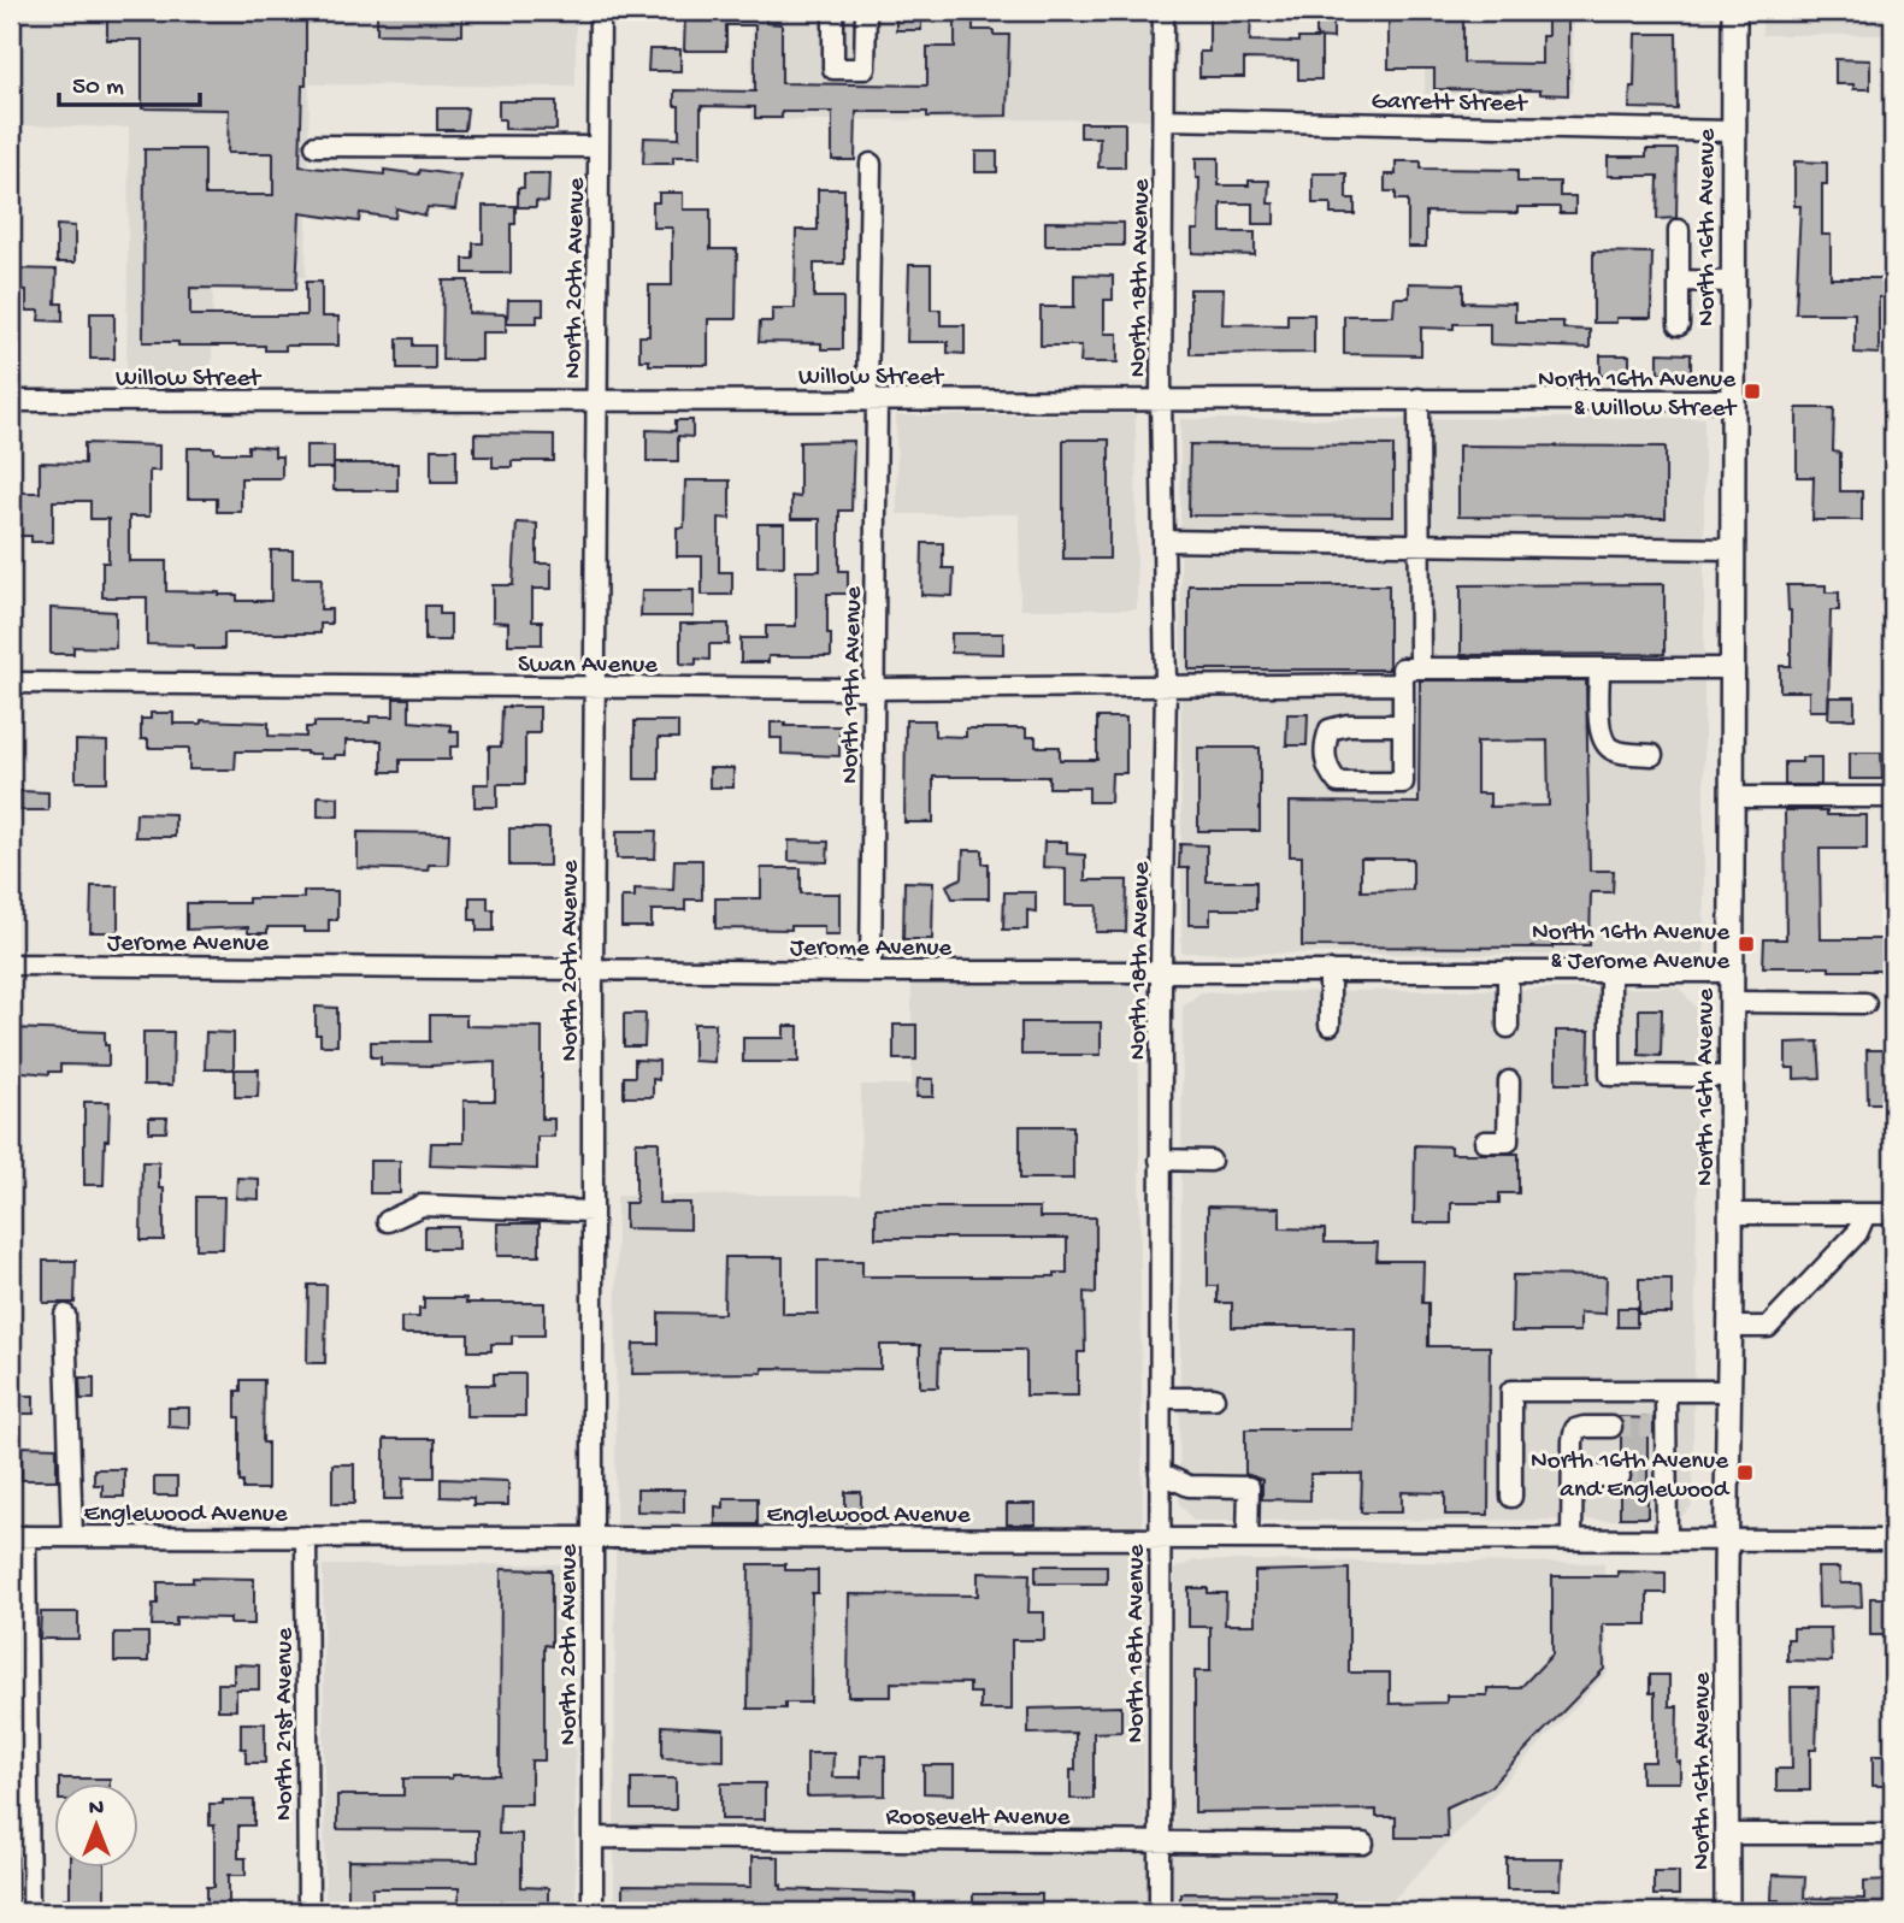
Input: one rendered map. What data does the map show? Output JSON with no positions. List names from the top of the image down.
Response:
{
  "streets": {
    "main road": ["North 16th Avenue"],
    "street": [
      "Garrett Street",
      "North 20th Avenue",
      "North 18th Avenue",
      "Willow Street",
      "Swan Avenue",
      "North 19th Avenue",
      "Jerome Avenue",
      "Englewood Avenue",
      "North 21st Avenue",
      "Roosevelt Avenue"
    ]
  },
  "crossings": [
    ["Garrett Street", "North 16th Avenue"],
    ["Garrett Street", "North 18th Avenue"],
    ["North 16th Avenue", "Willow Street"],
    ["North 16th Avenue", "Jerome Avenue"],
    ["North 16th Avenue", "Englewood Avenue"],
    ["North 20th Avenue", "Willow Street"],
    ["North 20th Avenue", "Swan Avenue"],
    ["North 20th Avenue", "Jerome Avenue"],
    ["North 20th Avenue", "Englewood Avenue"],
    ["North 20th Avenue", "Roosevelt Avenue"],
    ["North 18th Avenue", "Willow Street"],
    ["North 18th Avenue", "Swan Avenue"],
    ["North 18th Avenue", "Jerome Avenue"],
    ["North 18th Avenue", "Englewood Avenue"],
    ["North 18th Avenue", "Roosevelt Avenue"],
    ["Willow Street", "North 19th Avenue"],
    ["Swan Avenue", "North 19th Avenue"],
    ["North 19th Avenue", "Jerome Avenue"],
    ["Englewood Avenue", "North 21st Avenue"]
  ],
  "places": {
    "transit": ["North 16th Avenue & Willow Street", "North 16th Avenue & Jerome Avenue", "North 16th Avenue and Englewood"]
  },
  "scale_bar": "50 m",
  "north": "top"
}
